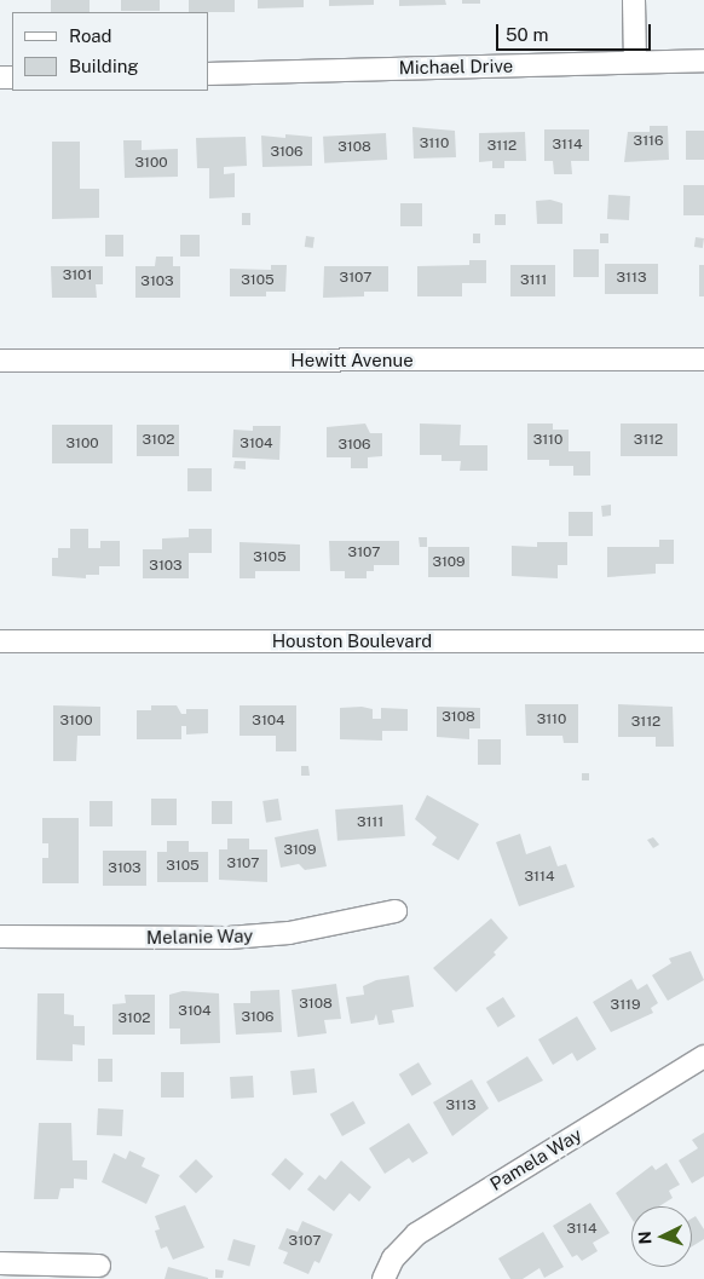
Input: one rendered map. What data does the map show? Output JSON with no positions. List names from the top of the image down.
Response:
{
  "streets": {
    "street": [
      "Michael Drive",
      "Hewitt Avenue",
      "Houston Boulevard",
      "Melanie Way",
      "Pamela Way"
    ]
  },
  "house_numbers": [
    "3116",
    "3110",
    "3114",
    "3112",
    "3108",
    "3106",
    "3100",
    "3101",
    "3107",
    "3113",
    "3105",
    "3111",
    "3103",
    "3102",
    "3110",
    "3112",
    "3100",
    "3104",
    "3106",
    "3107",
    "3105",
    "3109",
    "3103",
    "3108",
    "3110",
    "3100",
    "3104",
    "3112",
    "3111",
    "3109",
    "3107",
    "3105",
    "3103",
    "3114",
    "3108",
    "3119",
    "3104",
    "3106",
    "3102",
    "3113",
    "3114",
    "3107"
  ],
  "legend": ["Road", "Building"],
  "scale_bar": "50 m",
  "north": "left"
}
